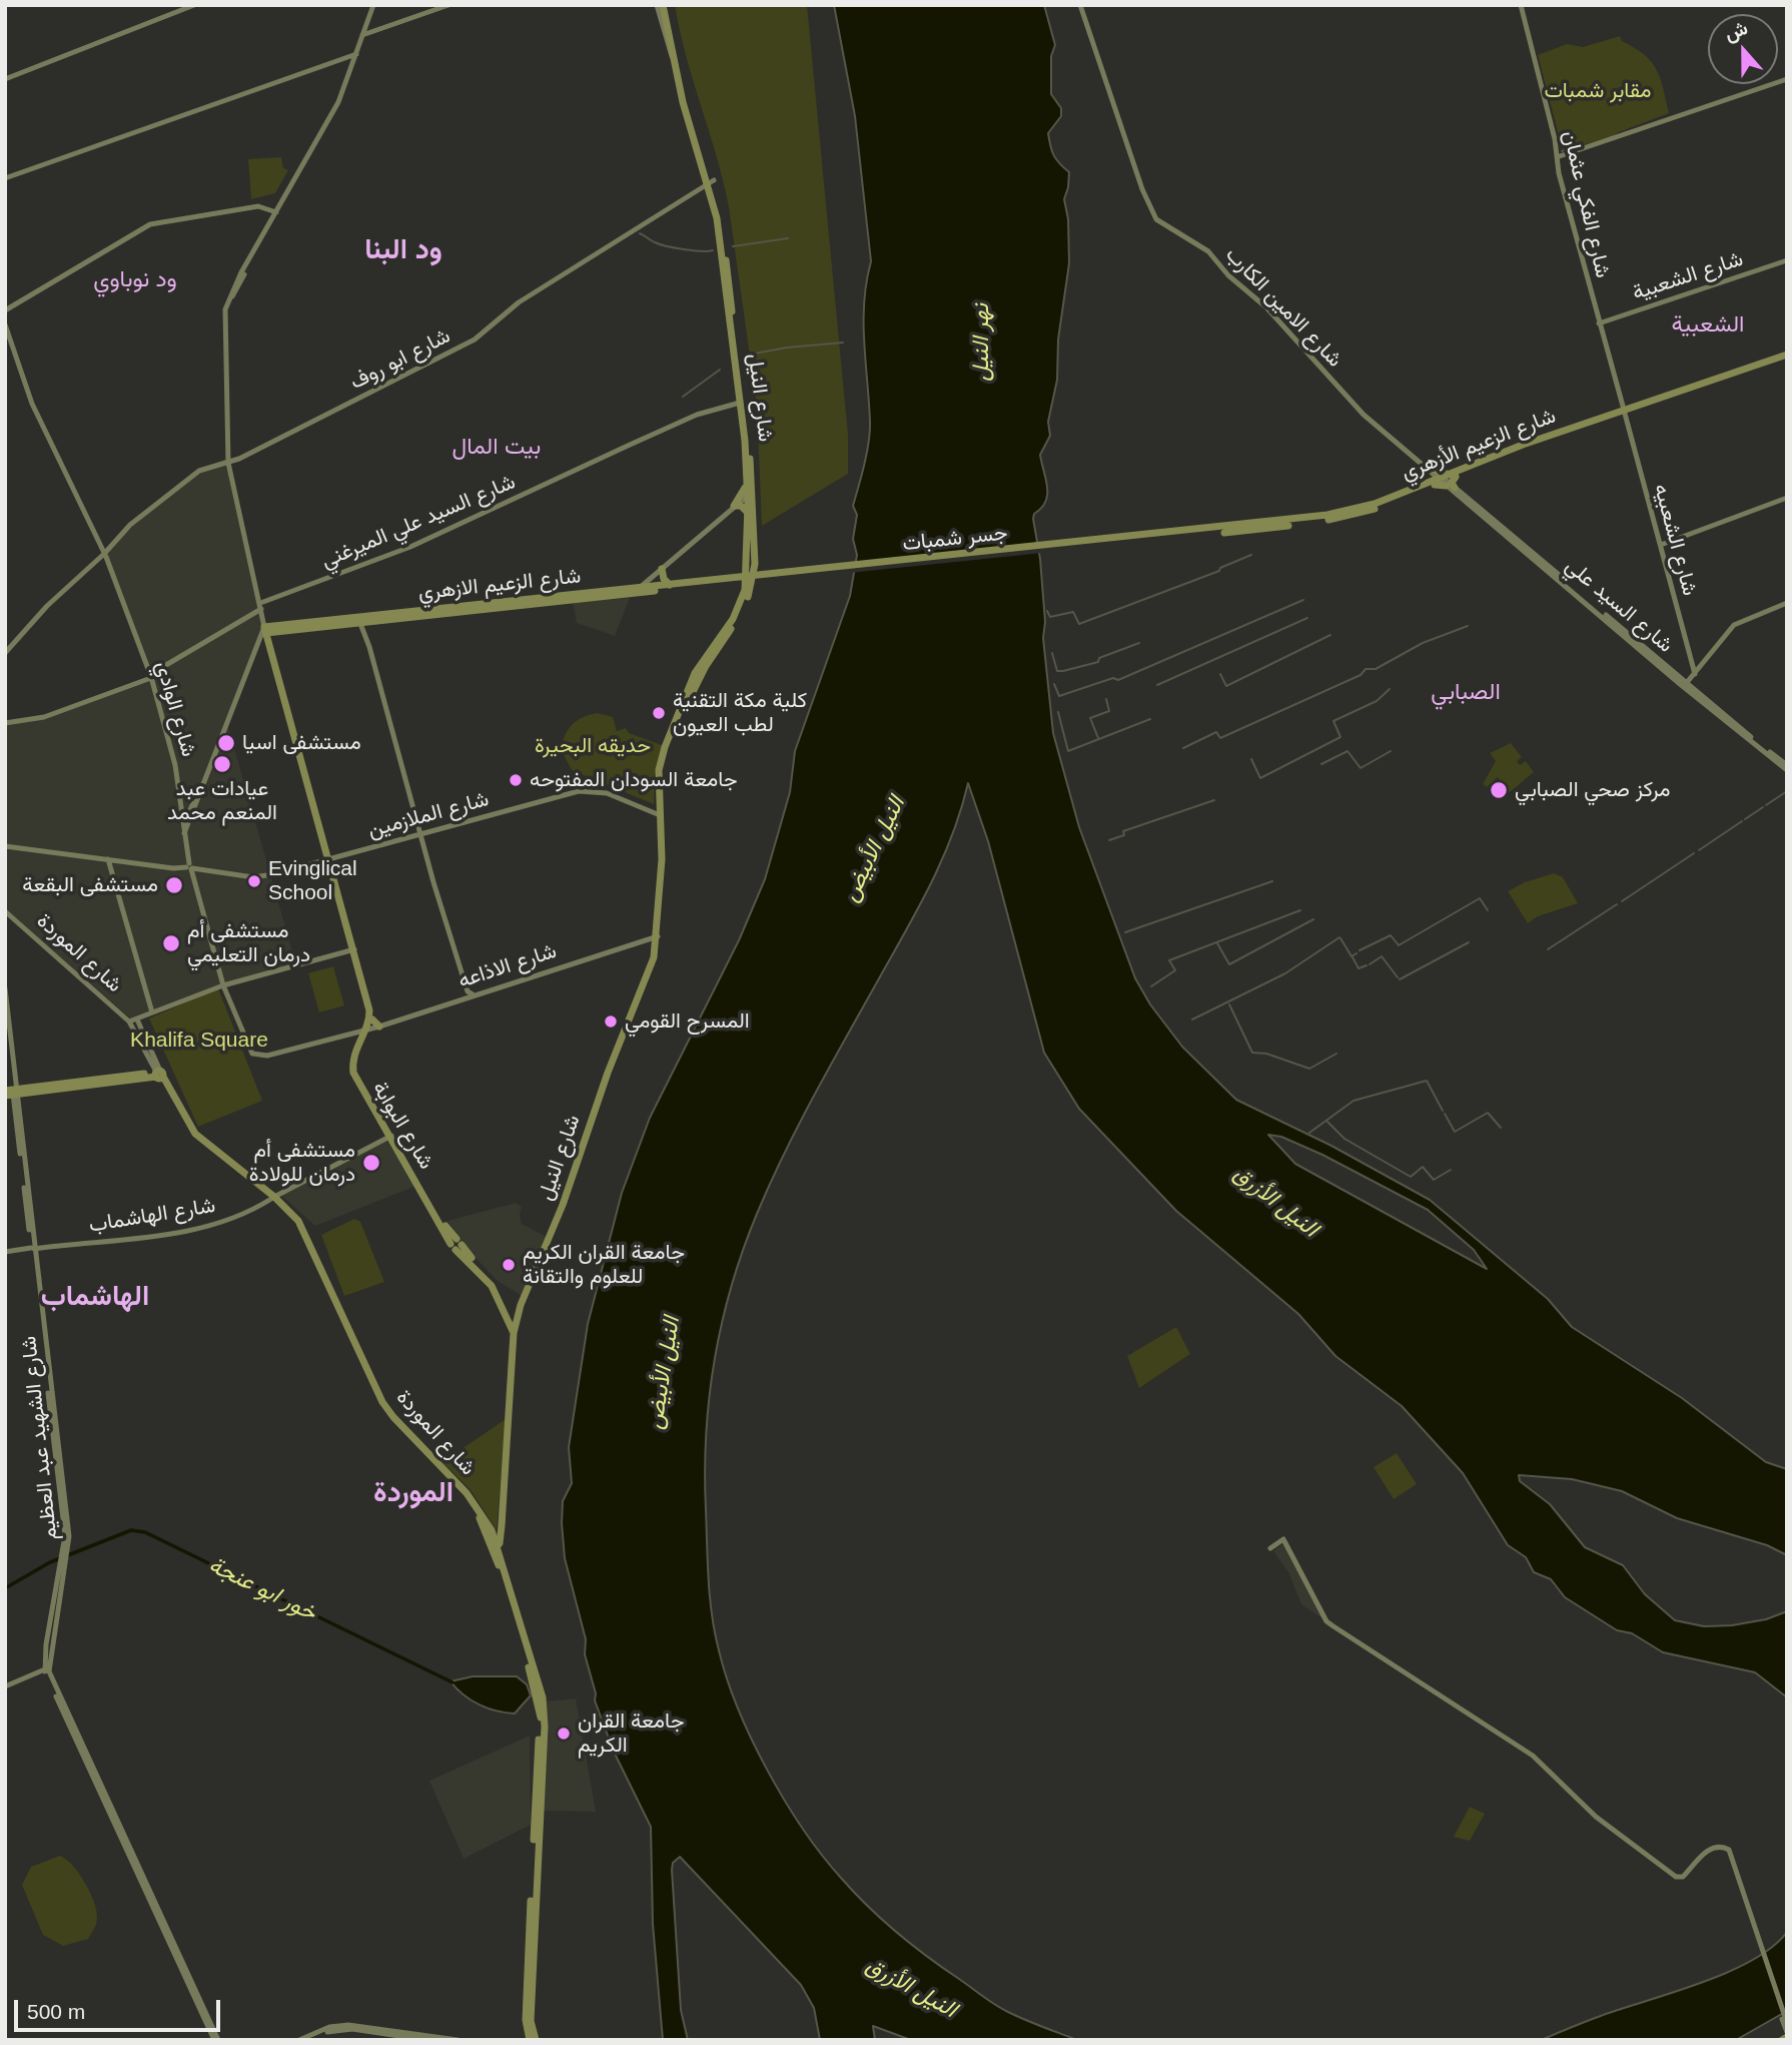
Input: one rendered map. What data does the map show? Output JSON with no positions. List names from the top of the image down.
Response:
{
  "streets": {
    "main road": [
      "شارع النيل",
      "شارع الزعيم الأزهري",
      "جسر شمبات",
      "شارع الزعيم الازهري",
      "شارع الموردة",
      "شارع البوابة"
    ],
    "street": [
      "شارع الفكي عثمان",
      "شارع الشعبية",
      "شارع الامين الكارب",
      "شارع ابو روف",
      "شارع السيد علي الميرغني",
      "شارع الشعبيه",
      "شارع السيد علي",
      "شارع الوادي",
      "شارع الملازمين",
      "شارع الاذاعه",
      "شارع الهاشماب",
      "شارع الشهيد عبد العظيم"
    ]
  },
  "crossings": [
    ["شارع الفكي عثمان", "شارع الشعبية"],
    ["شارع الفكي عثمان", "شارع الزعيم الأزهري"],
    ["شارع الفكي عثمان", "شارع الشعبيه"],
    ["شارع الامين الكارب", "شارع الزعيم الأزهري"],
    ["شارع الامين الكارب", "شارع السيد علي"],
    ["شارع ابو روف", "شارع النيل"],
    ["شارع ابو روف", "شارع الوادي"],
    ["شارع النيل", "شارع السيد علي الميرغني"],
    ["شارع النيل", "شارع الملازمين"],
    ["شارع النيل", "شارع الموردة"],
    ["شارع النيل", "شارع الاذاعه"],
    ["شارع النيل", "شارع البوابة"],
    ["شارع الزعيم الأزهري", "جسر شمبات"],
    ["شارع الزعيم الأزهري", "شارع الشعبيه"],
    ["شارع الزعيم الأزهري", "شارع السيد علي"],
    ["شارع السيد علي الميرغني", "شارع الوادي"],
    ["جسر شمبات", "شارع الزعيم الازهري"],
    ["شارع الشعبيه", "شارع السيد علي"],
    ["شارع الزعيم الازهري", "شارع البوابة"],
    ["شارع الوادي", "شارع الملازمين"],
    ["شارع الوادي", "شارع الاذاعه"],
    ["شارع الملازمين", "شارع البوابة"],
    ["شارع الموردة", "شارع الهاشماب"],
    ["شارع الاذاعه", "شارع البوابة"],
    ["شارع البوابة", "شارع الهاشماب"],
    ["شارع الهاشماب", "شارع الشهيد عبد العظيم"]
  ],
  "districts": [
    "ود البنا",
    "ود نوباوي",
    "الشعبية",
    "بيت المال",
    "الصبابي",
    "الهاشماب",
    "الموردة"
  ],
  "water": [
    "نهر النيل",
    "النيل الأبيض",
    "النيل الأزرق",
    "خور ابو عنجة"
  ],
  "parks": ["مقابر شمبات", "حديقه البحيرة", "Khalifa Square"],
  "places": [
    "كلية مكة التقنية لطب العيون",
    "مستشفى اسيا",
    "عيادات عبد المنعم محمد",
    "جامعة السودان المفتوحه",
    "مركز صحي الصبابي",
    "Evinglical School",
    "مستشفى البقعة",
    "مستشفى أم درمان التعليمي",
    "المسرح القومي",
    "مستشفى أم درمان للولادة",
    "جامعة القران الكريم للعلوم والتقانة",
    "جامعة القران الكريم"
  ],
  "scale_bar": "500 m",
  "north": "top"
}
